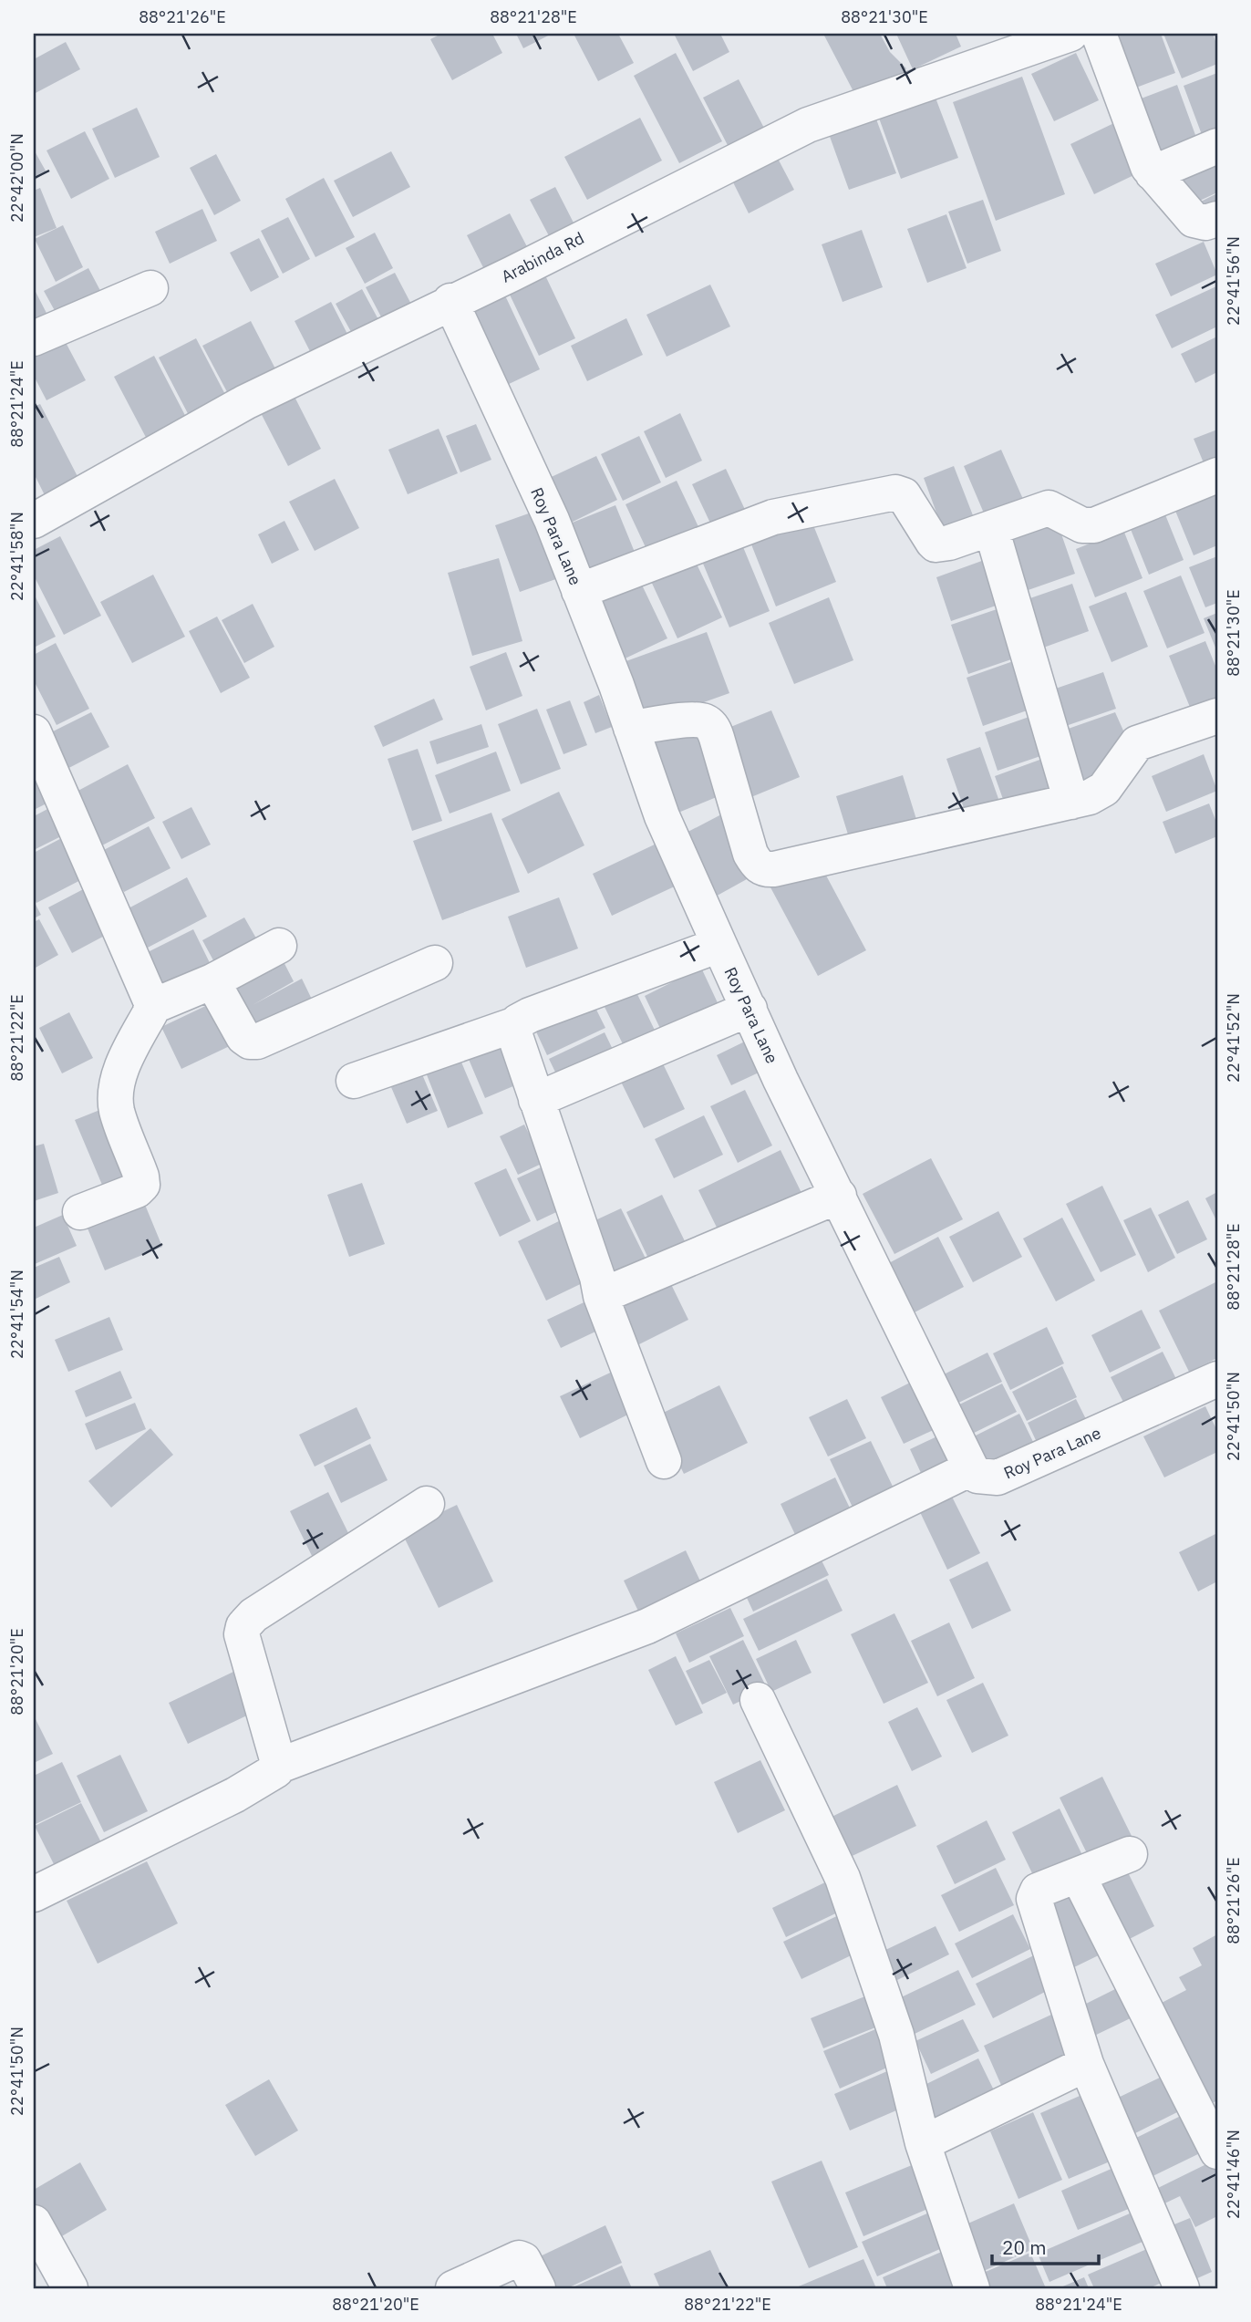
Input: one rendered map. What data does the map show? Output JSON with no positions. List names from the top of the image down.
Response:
{
  "streets": {
    "street": ["Arabinda Rd", "Roy Para Lane"]
  },
  "crossings": [
    ["Arabinda Rd", "Roy Para Lane"]
  ],
  "scale_bar": "20 m",
  "coordinates": [
    "88°21'26\"E",
    "88°21'28\"E",
    "88°21'30\"E",
    "22°42'00\"N",
    "22°41'56\"N",
    "88°21'24\"E",
    "22°41'58\"N",
    "88°21'22\"E",
    "22°41'52\"N",
    "22°41'54\"N",
    "22°41'50\"N",
    "88°21'20\"E",
    "22°41'46\"N"
  ]
}
